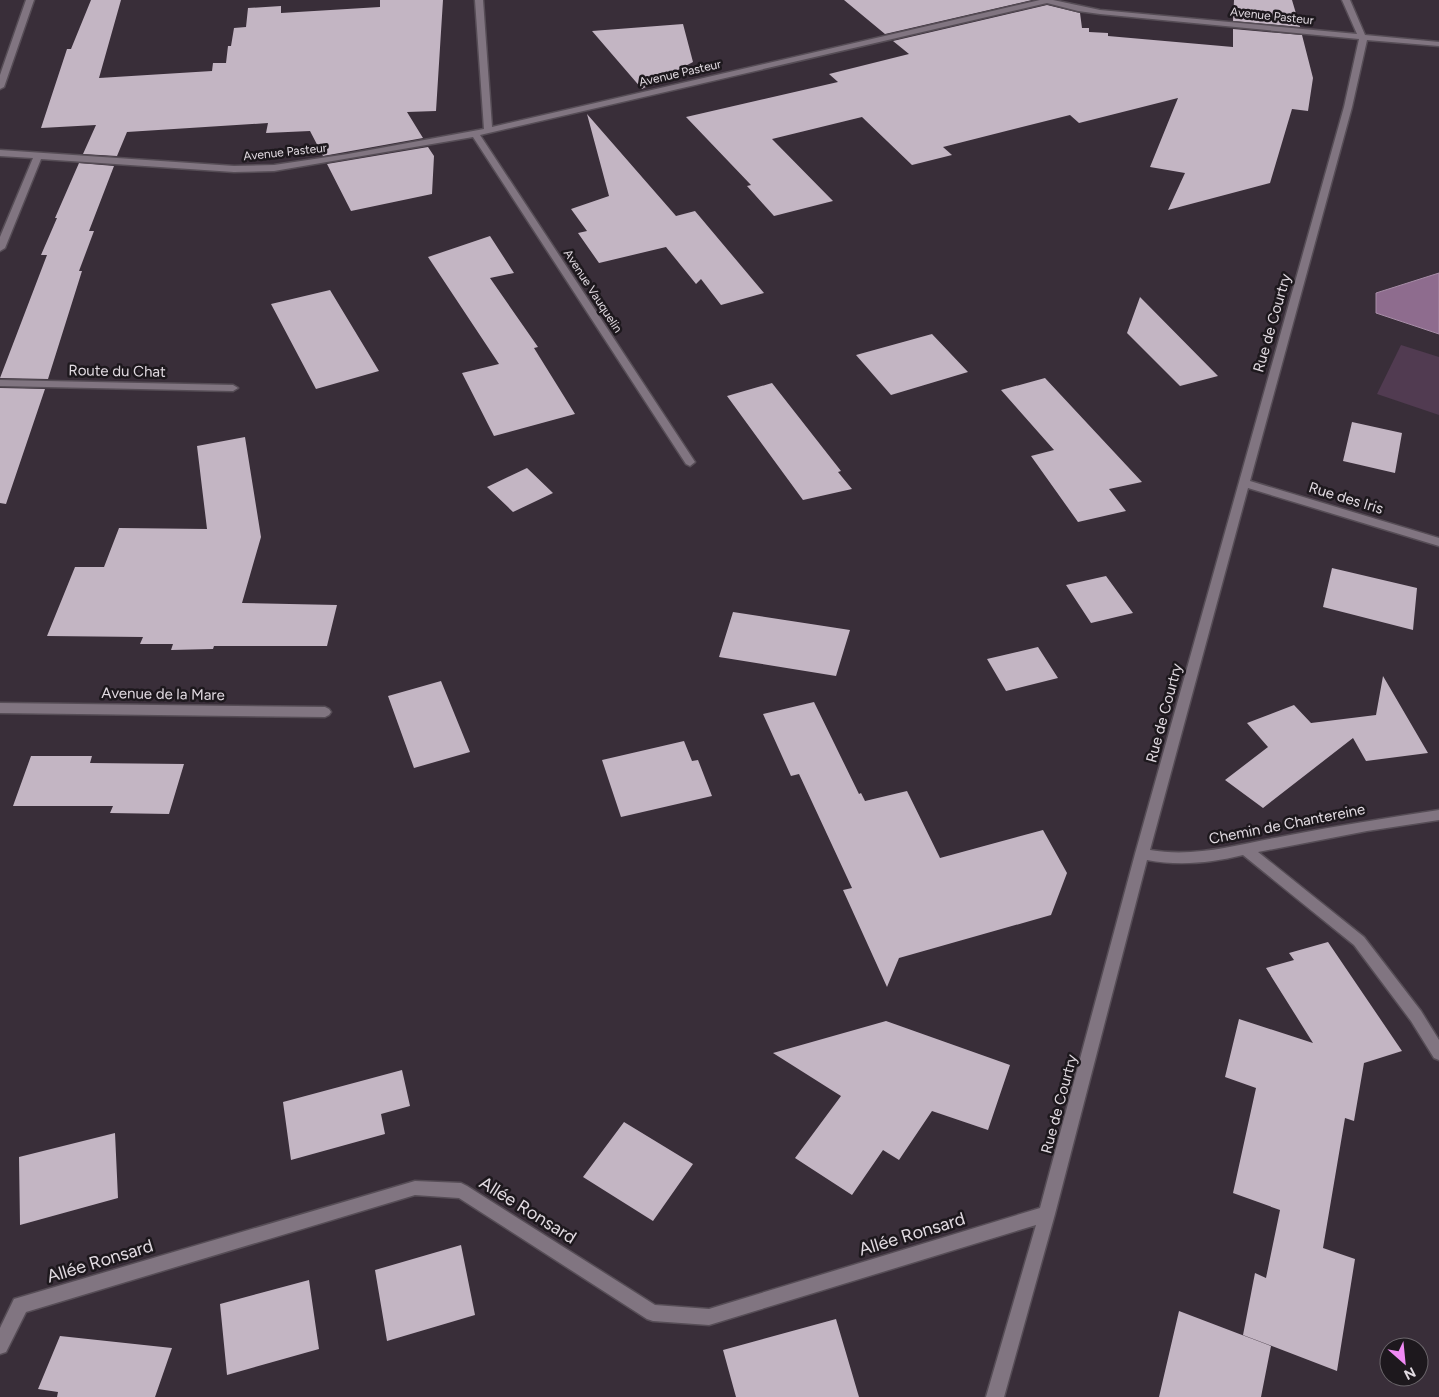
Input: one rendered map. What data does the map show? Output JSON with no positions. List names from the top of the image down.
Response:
{
  "streets": {
    "street": [
      "Avenue Pasteur",
      "Avenue Vauquelin",
      "Rue de Courtry",
      "Route du Chat",
      "Rue des Iris",
      "Avenue de la Mare",
      "Chemin de Chantereine",
      "Allée Ronsard"
    ]
  },
  "crossings": [
    ["Avenue Pasteur", "Avenue Vauquelin"],
    ["Avenue Pasteur", "Rue de Courtry"],
    ["Rue de Courtry", "Rue des Iris"],
    ["Rue de Courtry", "Chemin de Chantereine"],
    ["Rue de Courtry", "Allée Ronsard"]
  ],
  "north": "bottom right"
}
